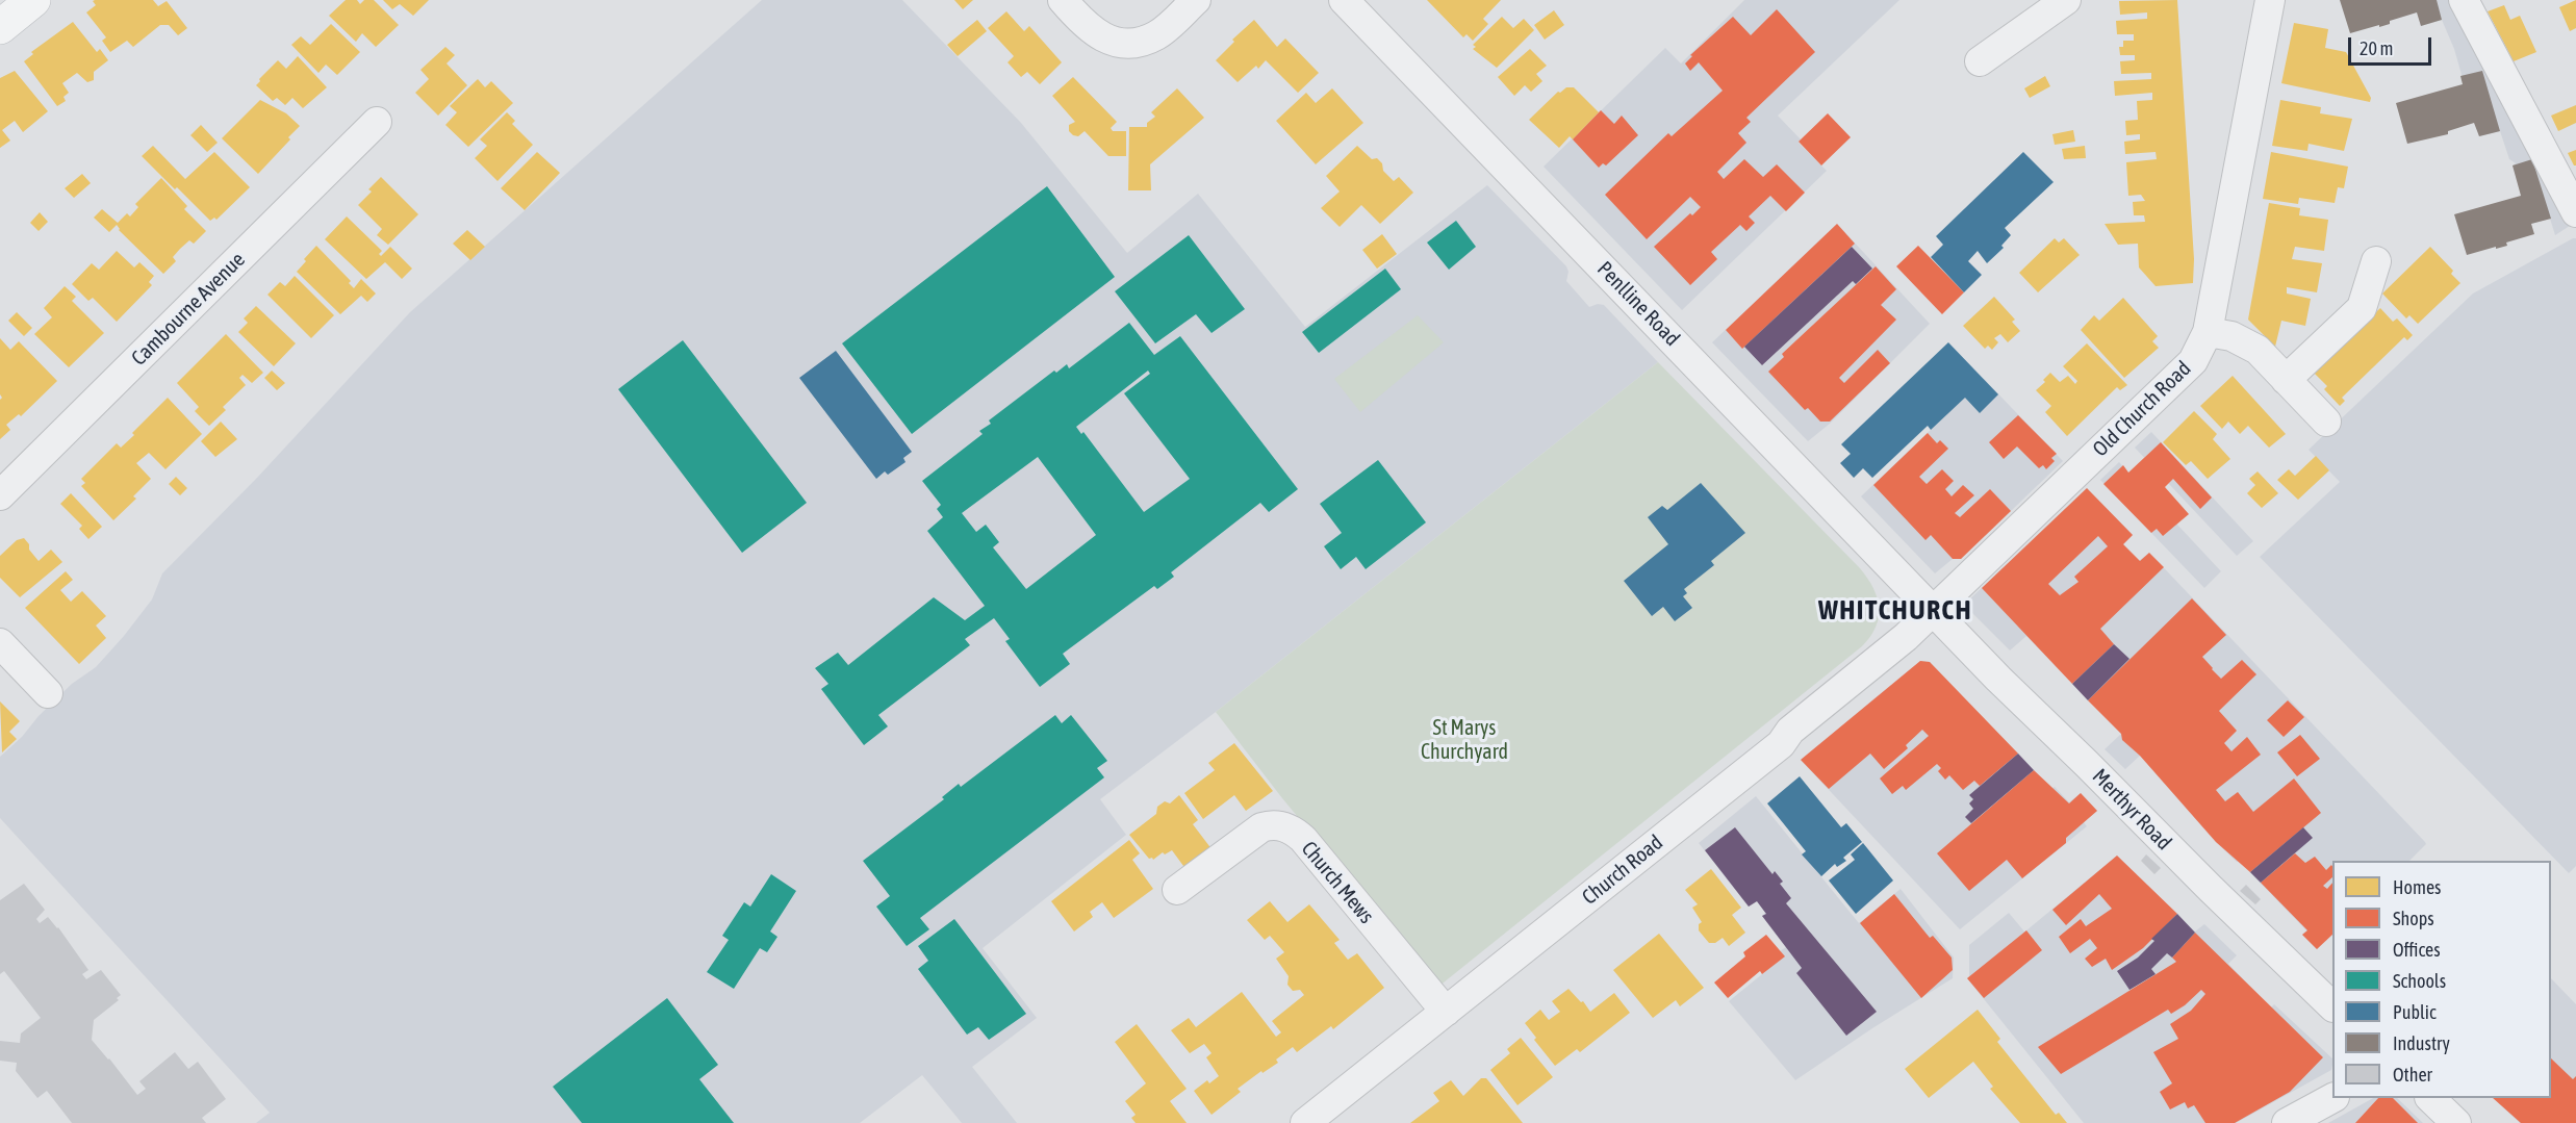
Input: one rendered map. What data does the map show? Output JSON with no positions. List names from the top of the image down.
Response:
{
  "streets": {
    "street": [
      "Penlline Road",
      "Cambourne Avenue",
      "Old Church Road",
      "Merthyr Road",
      "Church Road",
      "Church Mews"
    ]
  },
  "crossings": [
    ["Penlline Road", "Old Church Road"],
    ["Penlline Road", "Merthyr Road"],
    ["Penlline Road", "Church Road"],
    ["Old Church Road", "Merthyr Road"],
    ["Old Church Road", "Church Road"],
    ["Merthyr Road", "Church Road"],
    ["Church Road", "Church Mews"]
  ],
  "districts": ["WHITCHURCH"],
  "parks": ["St Marys Churchyard"],
  "legend": [
    "Homes",
    "Shops",
    "Offices",
    "Schools",
    "Public",
    "Industry",
    "Other"
  ],
  "scale_bar": "20 m"
}
